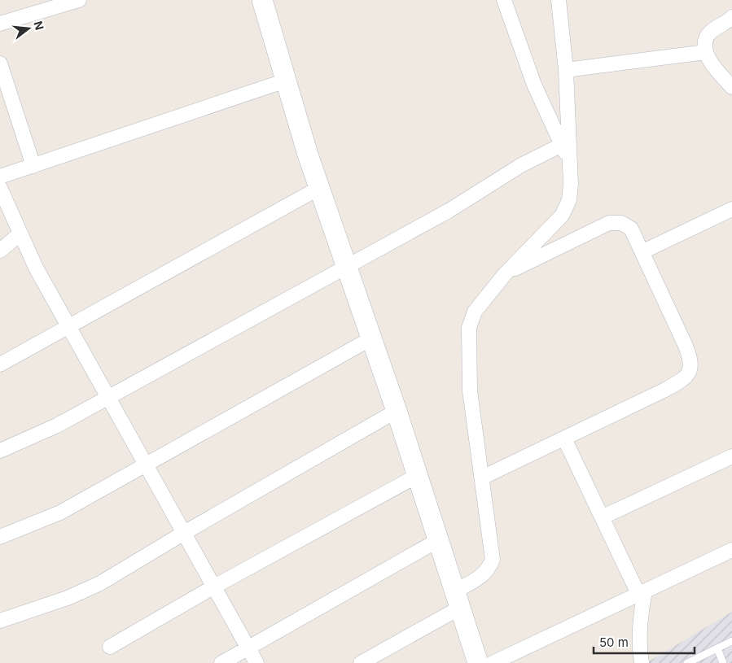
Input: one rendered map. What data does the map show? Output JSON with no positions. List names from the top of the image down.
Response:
{
  "scale_bar": "50 m",
  "north": "right"
}
